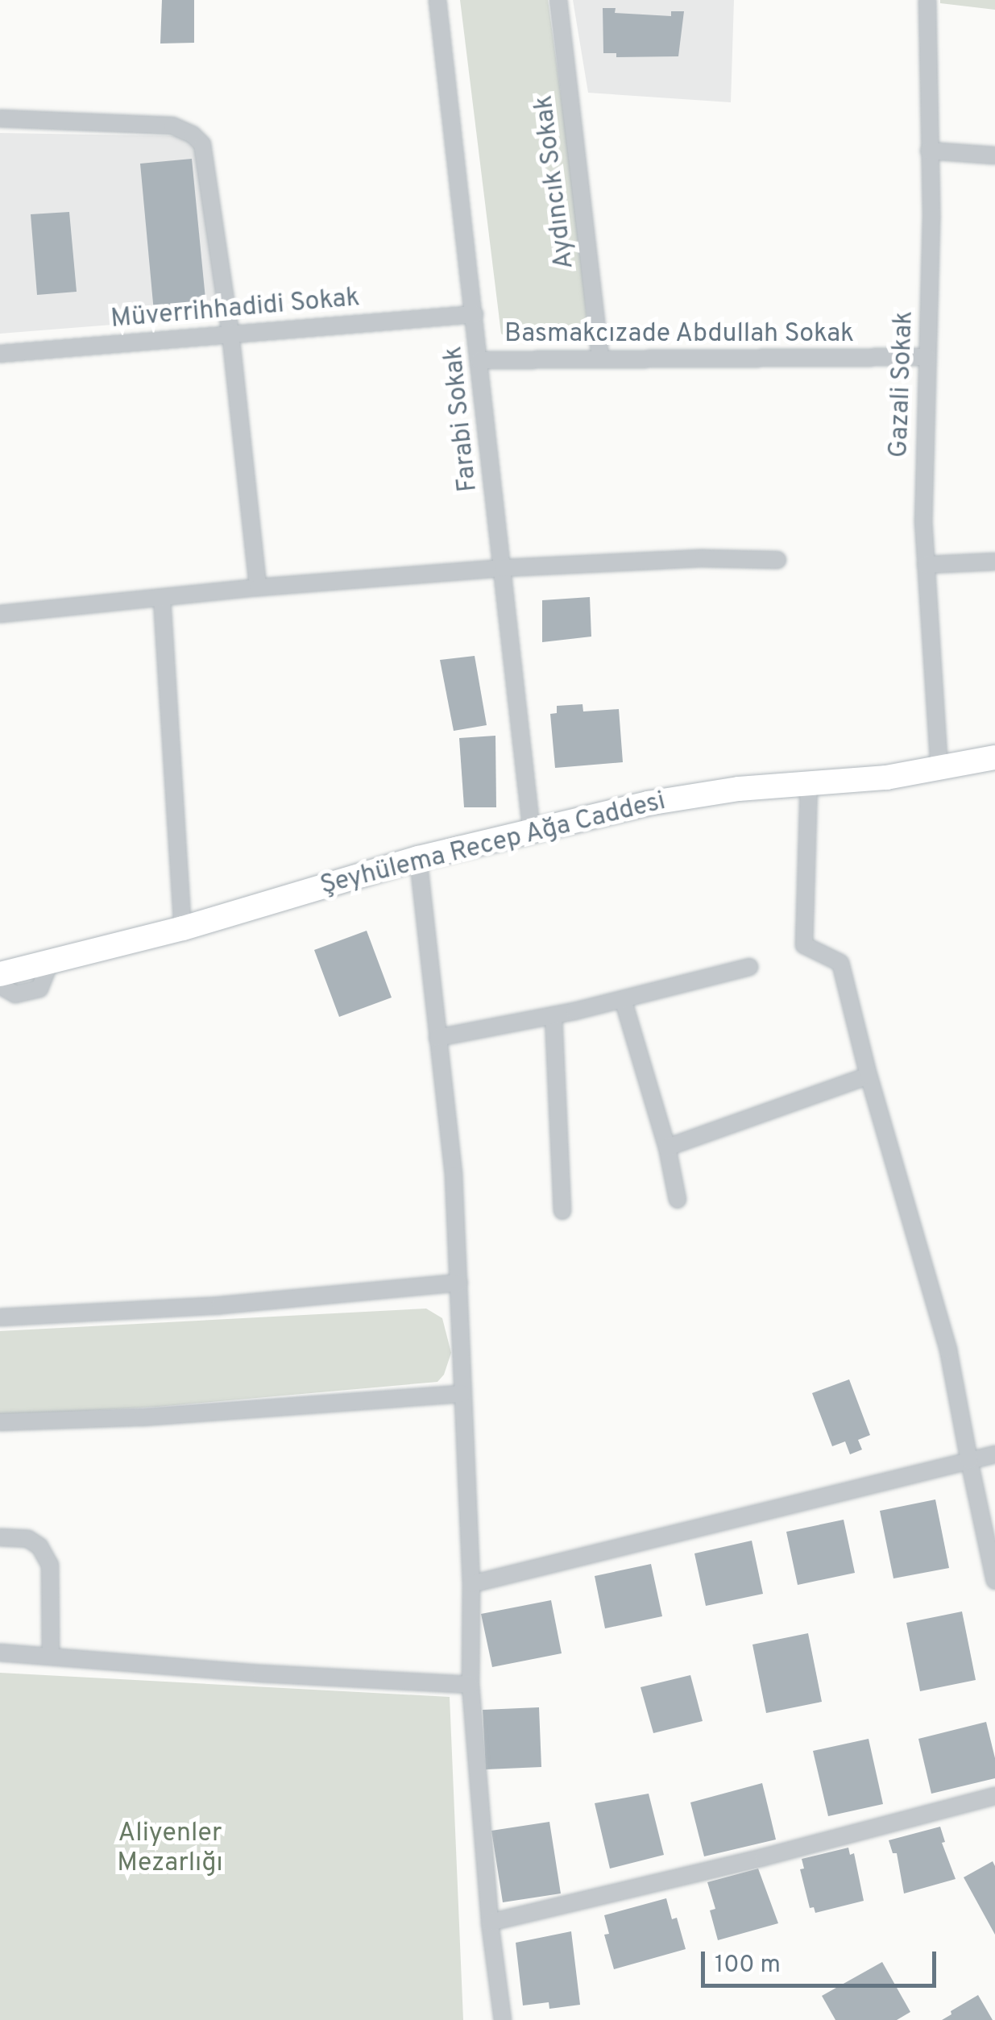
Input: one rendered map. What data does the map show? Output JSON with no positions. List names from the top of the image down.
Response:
{
  "streets": {
    "street": [
      "Aydıncık Sokak",
      "Müverrihhadidi Sokak",
      "Basmakcızade Abdullah Sokak",
      "Gazali Sokak",
      "Farabi Sokak",
      "Şeyhülema Recep Ağa Caddesi"
    ]
  },
  "crossings": [
    ["Aydıncık Sokak", "Basmakcızade Abdullah Sokak"],
    ["Müverrihhadidi Sokak", "Farabi Sokak"],
    ["Basmakcızade Abdullah Sokak", "Gazali Sokak"],
    ["Basmakcızade Abdullah Sokak", "Farabi Sokak"],
    ["Gazali Sokak", "Şeyhülema Recep Ağa Caddesi"],
    ["Farabi Sokak", "Şeyhülema Recep Ağa Caddesi"]
  ],
  "parks": ["Aliyenler Mezarlığı"],
  "scale_bar": "100 m"
}
